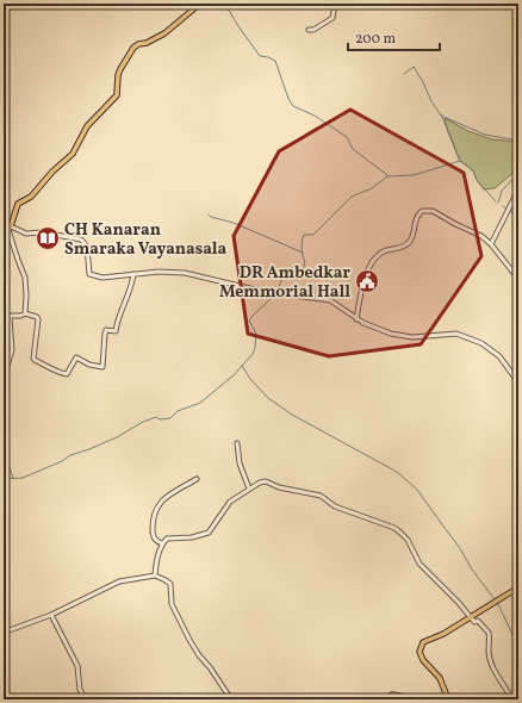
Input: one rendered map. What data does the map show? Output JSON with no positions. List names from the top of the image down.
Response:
{
  "places": {
    "library": ["CH Kanaran Smaraka Vayanasala"],
    "public building": ["DR Ambedkar Memmorial Hall"]
  },
  "scale_bar": "200 m"
}
